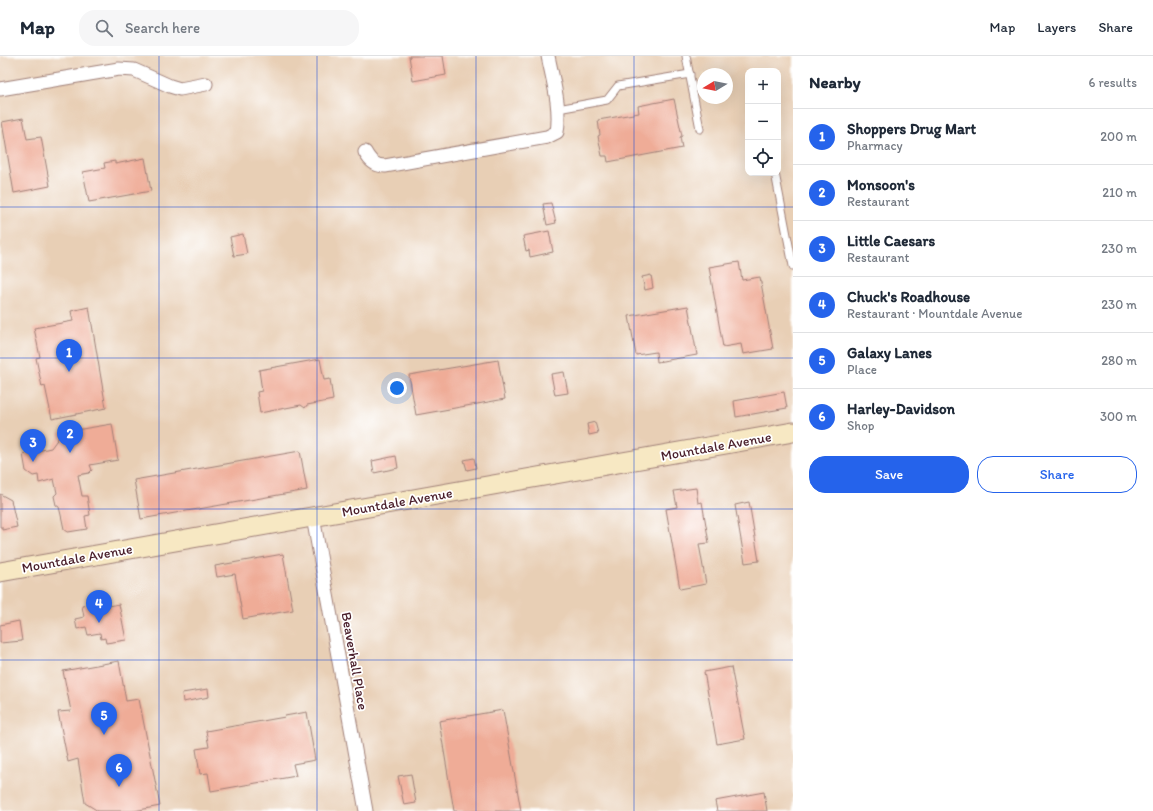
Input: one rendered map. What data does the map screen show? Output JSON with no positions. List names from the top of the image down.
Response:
{
  "streets": {
    "street": ["Mountdale Avenue", "Beaverhall Place"]
  },
  "crossings": [
    ["Mountdale Avenue", "Beaverhall Place"]
  ],
  "north": "left",
  "page": {
    "header": "Map",
    "search": "Search here",
    "nav": ["Map", "Layers", "Share"],
    "heading": ["Nearby", "6 results"],
    "map_buttons": ["+", "−"],
    "list": [
      {
        "mark": "1",
        "name": "Shoppers Drug Mart",
        "note": "Pharmacy",
        "value": "200 m"
      },
      {
        "mark": "2",
        "name": "Monsoon's",
        "note": "Restaurant",
        "value": "210 m"
      },
      {
        "mark": "3",
        "name": "Little Caesars",
        "note": "Restaurant",
        "value": "230 m"
      },
      {
        "mark": "4",
        "name": "Chuck's Roadhouse",
        "note": "Restaurant · Mountdale Avenue",
        "value": "230 m"
      },
      {
        "mark": "5",
        "name": "Galaxy Lanes",
        "note": "Place",
        "value": "280 m"
      },
      {
        "mark": "6",
        "name": "Harley-Davidson",
        "note": "Shop",
        "value": "300 m"
      }
    ],
    "pins": [
      "1",
      "2",
      "3",
      "4",
      "5",
      "6"
    ],
    "buttons": ["Save", "Share"]
  }
}
